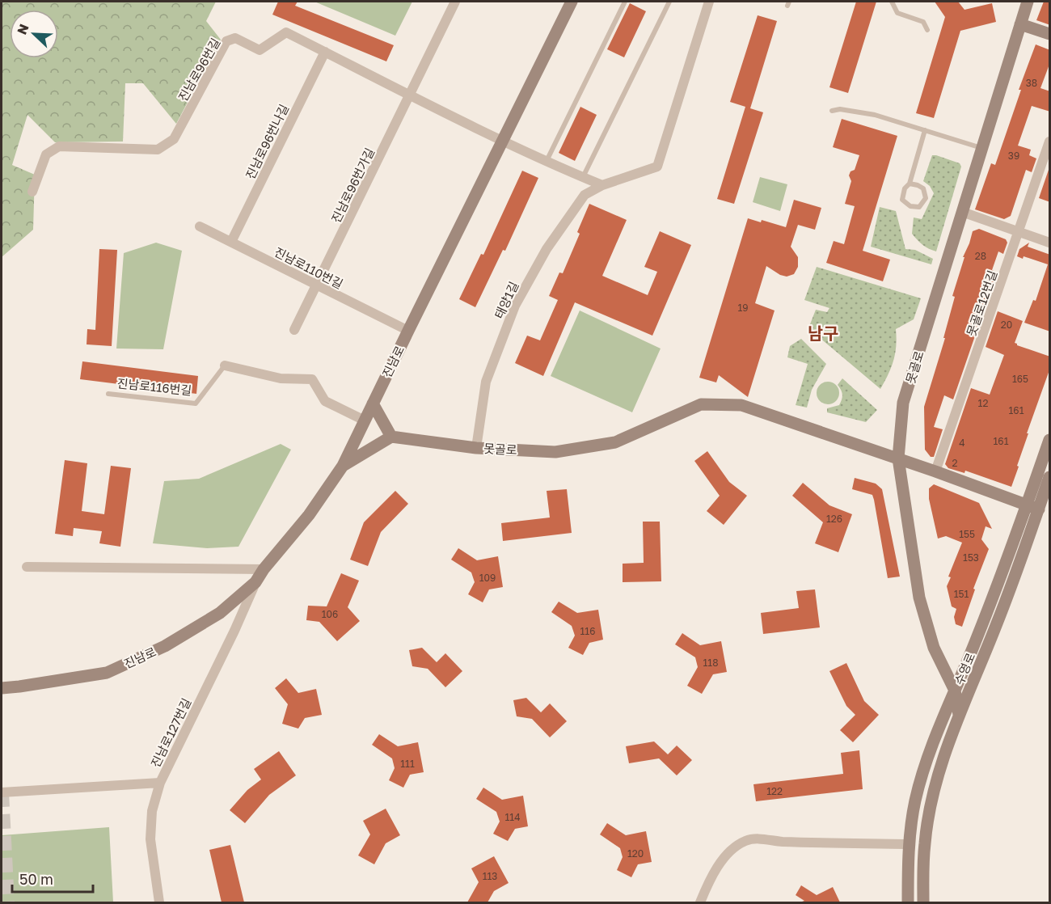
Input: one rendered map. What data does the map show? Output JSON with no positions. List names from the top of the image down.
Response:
{
  "streets": {
    "main road": ["진남로", "못골로", "수영로"],
    "street": [
      "진남로96번길",
      "진남로96번나길",
      "진남로96번가길",
      "진남로110번길",
      "태양1길",
      "못골로12번길",
      "진남로116번길",
      "진남로127번길"
    ]
  },
  "crossings": [
    ["진남로96번길", "진남로96번나길"],
    ["진남로96번길", "진남로96번가길"],
    ["진남로96번길", "진남로"],
    ["진남로96번나길", "진남로110번길"],
    ["진남로96번가길", "진남로110번길"],
    ["진남로110번길", "진남로"],
    ["태양1길", "못골로"],
    ["못골로12번길", "못골로"],
    ["진남로", "진남로116번길"],
    ["진남로", "진남로127번길"],
    ["못골로", "수영로"]
  ],
  "districts": ["남구"],
  "house_numbers": [
    "38",
    "39",
    "28",
    "19",
    "20",
    "165",
    "12",
    "161",
    "161",
    "4",
    "2",
    "126",
    "155",
    "153",
    "109",
    "151",
    "106",
    "116",
    "118",
    "111",
    "122",
    "114",
    "120",
    "113"
  ],
  "scale_bar": "50 m",
  "north": "top left"
}
